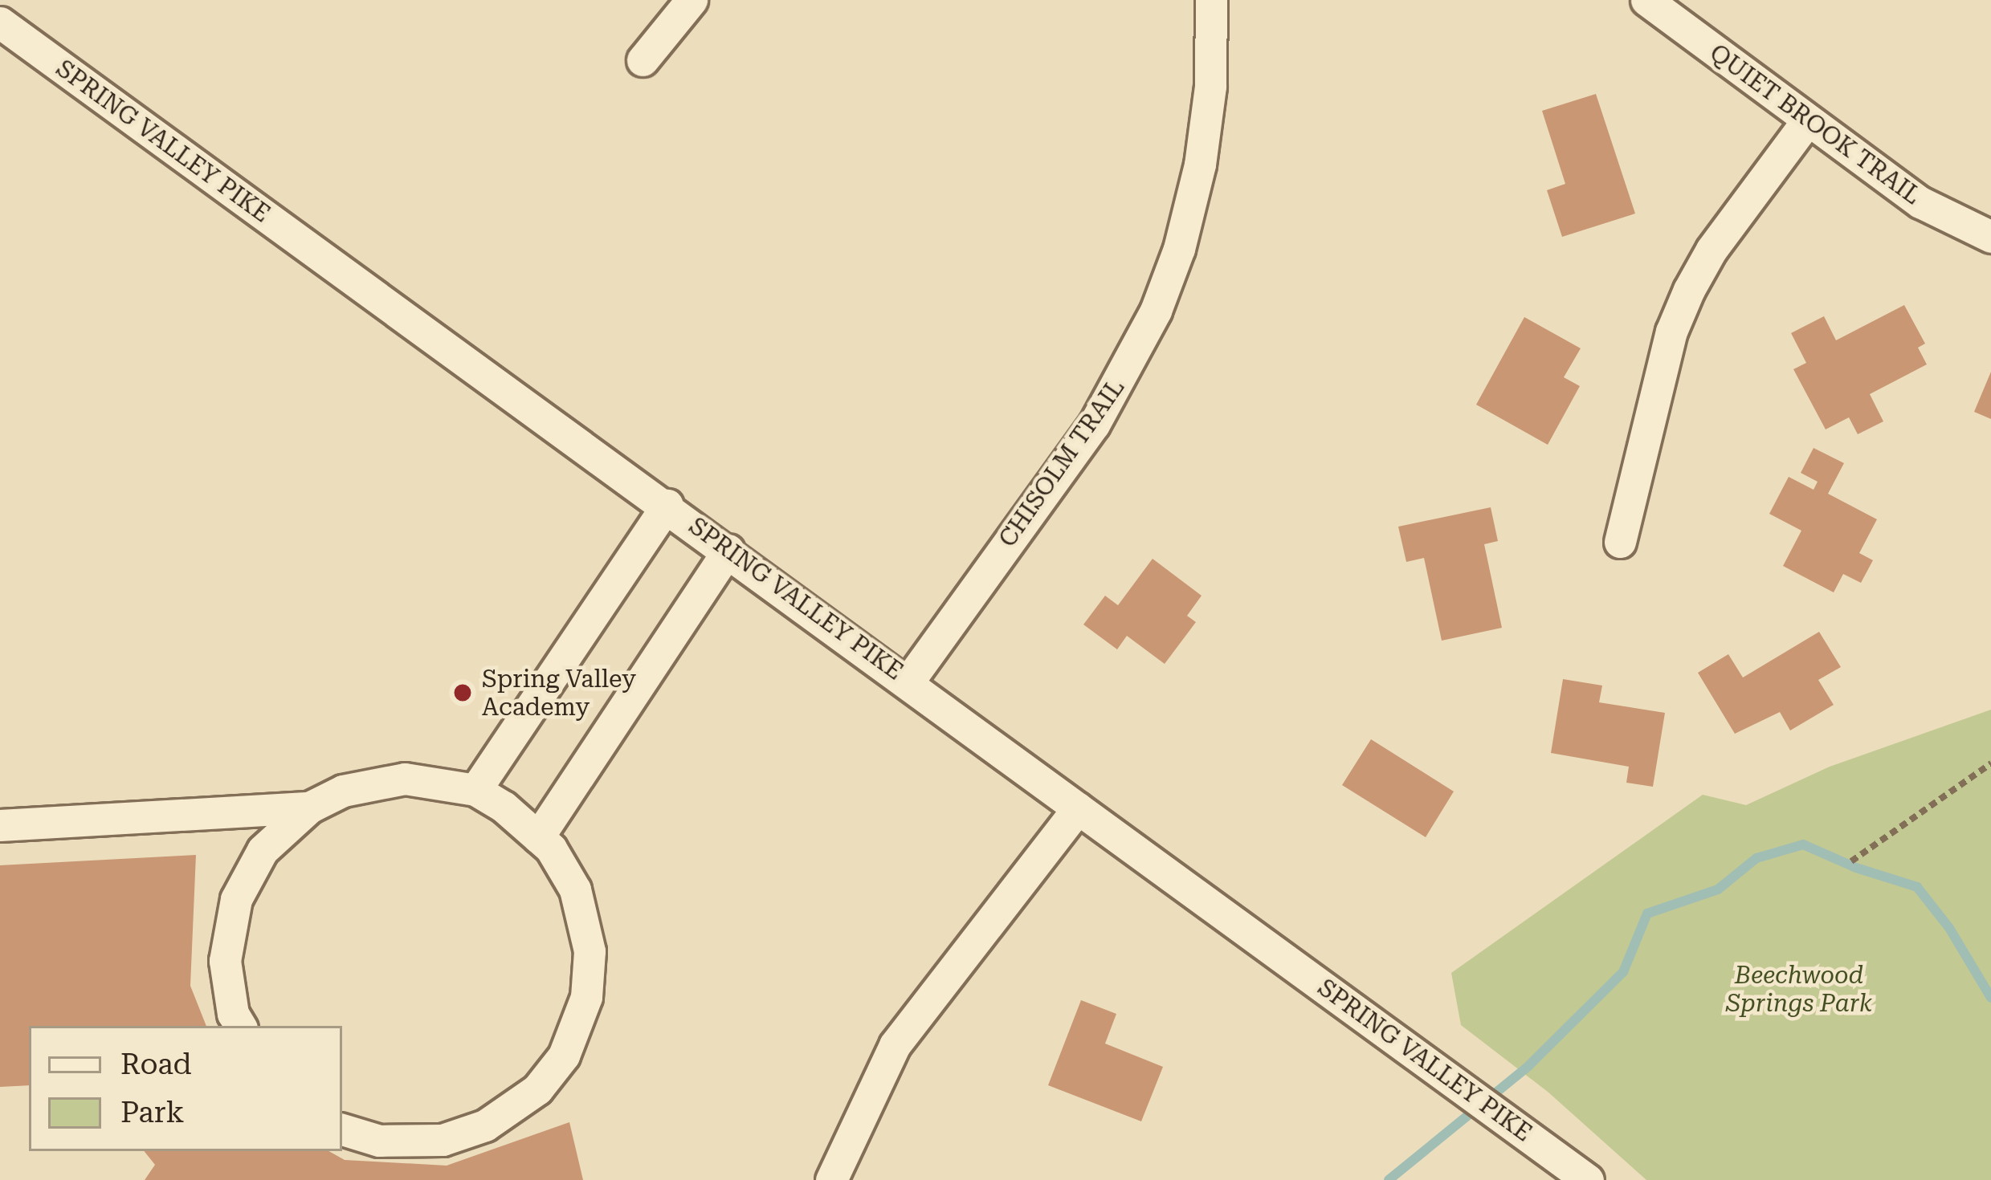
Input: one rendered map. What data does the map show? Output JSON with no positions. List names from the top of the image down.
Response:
{
  "streets": {
    "street": ["QUIET BROOK TRAIL", "SPRING VALLEY PIKE", "CHISOLM TRAIL"]
  },
  "crossings": [
    ["SPRING VALLEY PIKE", "CHISOLM TRAIL"]
  ],
  "parks": ["Beechwood Springs Park"],
  "places": ["Spring Valley Academy"],
  "legend": ["Road", "Park"]
}
